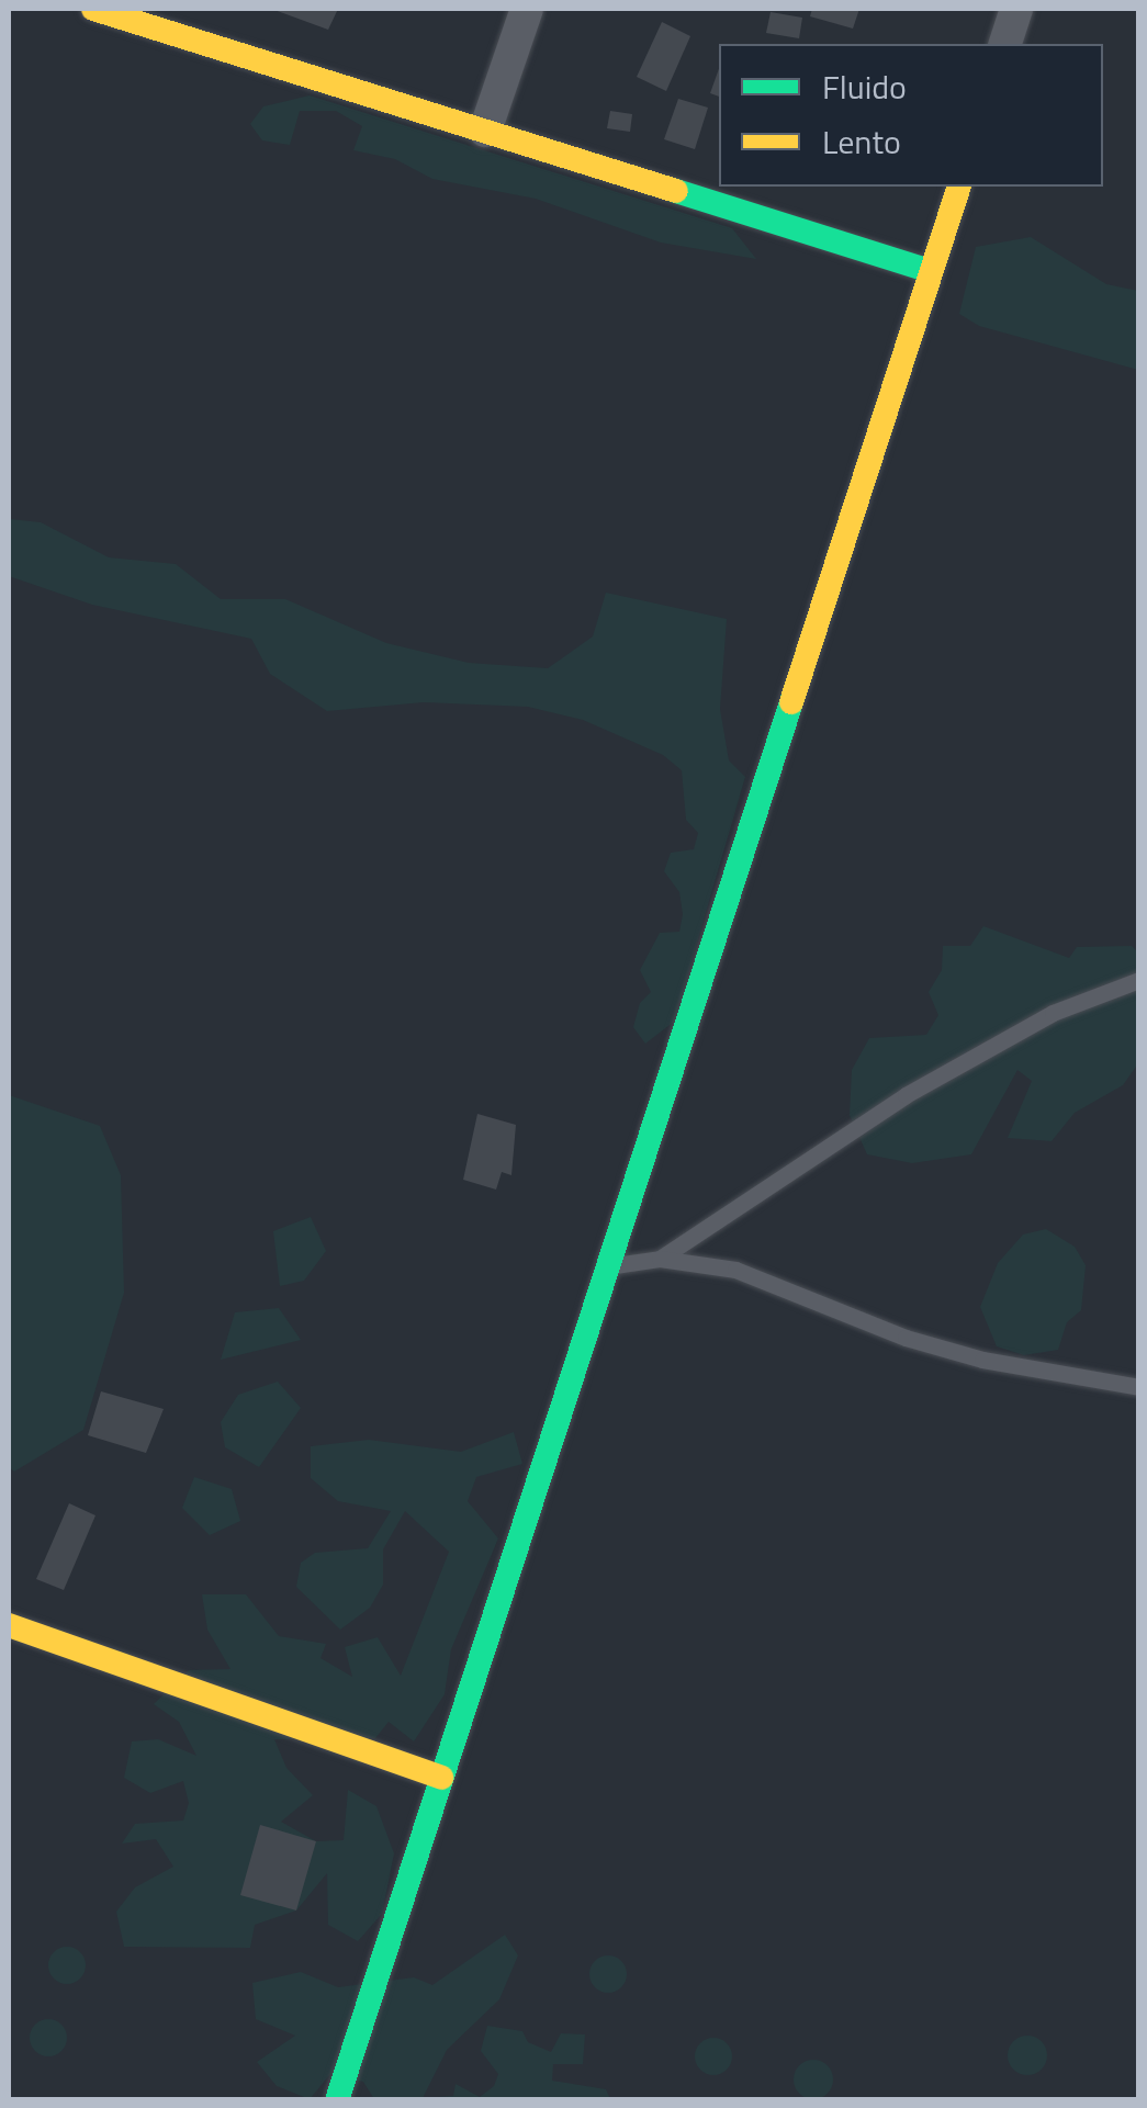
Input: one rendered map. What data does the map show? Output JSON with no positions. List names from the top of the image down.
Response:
{
  "legend": ["Fluido", "Lento"]
}
